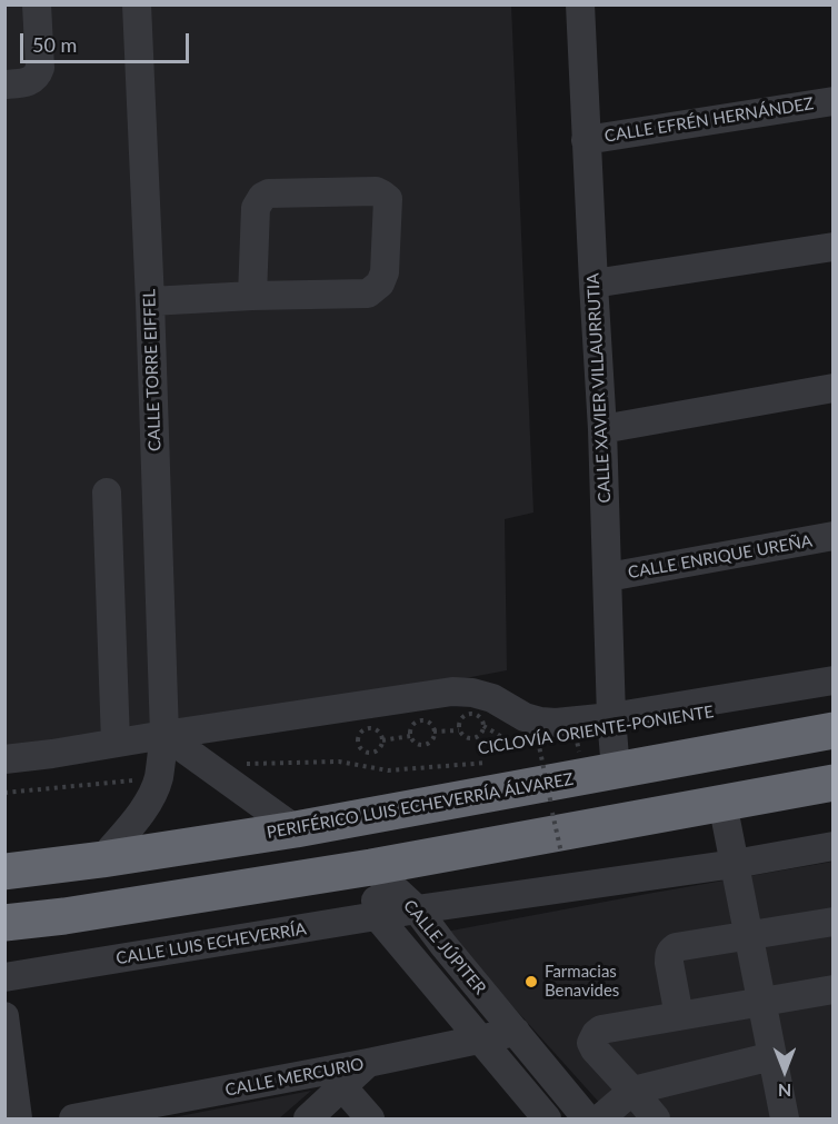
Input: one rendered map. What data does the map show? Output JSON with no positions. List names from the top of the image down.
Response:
{
  "streets": {
    "highway": ["PERIFÉRICO LUIS ECHEVERRÍA ÁLVAREZ"],
    "street": [
      "CALLE EFRÉN HERNÁNDEZ",
      "CALLE TORRE EIFFEL",
      "CALLE XAVIER VILLAURRUTIA",
      "CALLE ENRIQUE UREÑA",
      "CALLE LUIS ECHEVERRÍA",
      "CALLE JÚPITER",
      "CALLE MERCURIO"
    ],
    "path": ["CICLOVÍA ORIENTE-PONIENTE"]
  },
  "crossings": [
    ["CALLE EFRÉN HERNÁNDEZ", "CALLE XAVIER VILLAURRUTIA"],
    ["CALLE TORRE EIFFEL", "PERIFÉRICO LUIS ECHEVERRÍA ÁLVAREZ"],
    ["CALLE XAVIER VILLAURRUTIA", "CALLE ENRIQUE UREÑA"],
    ["CALLE XAVIER VILLAURRUTIA", "CICLOVÍA ORIENTE-PONIENTE"],
    ["CALLE XAVIER VILLAURRUTIA", "PERIFÉRICO LUIS ECHEVERRÍA ÁLVAREZ"],
    ["CICLOVÍA ORIENTE-PONIENTE", "PERIFÉRICO LUIS ECHEVERRÍA ÁLVAREZ"],
    ["CALLE LUIS ECHEVERRÍA", "CALLE JÚPITER"],
    ["CALLE JÚPITER", "CALLE MERCURIO"]
  ],
  "places": ["Farmacias Benavides"],
  "scale_bar": "50 m",
  "north": "bottom"
}
